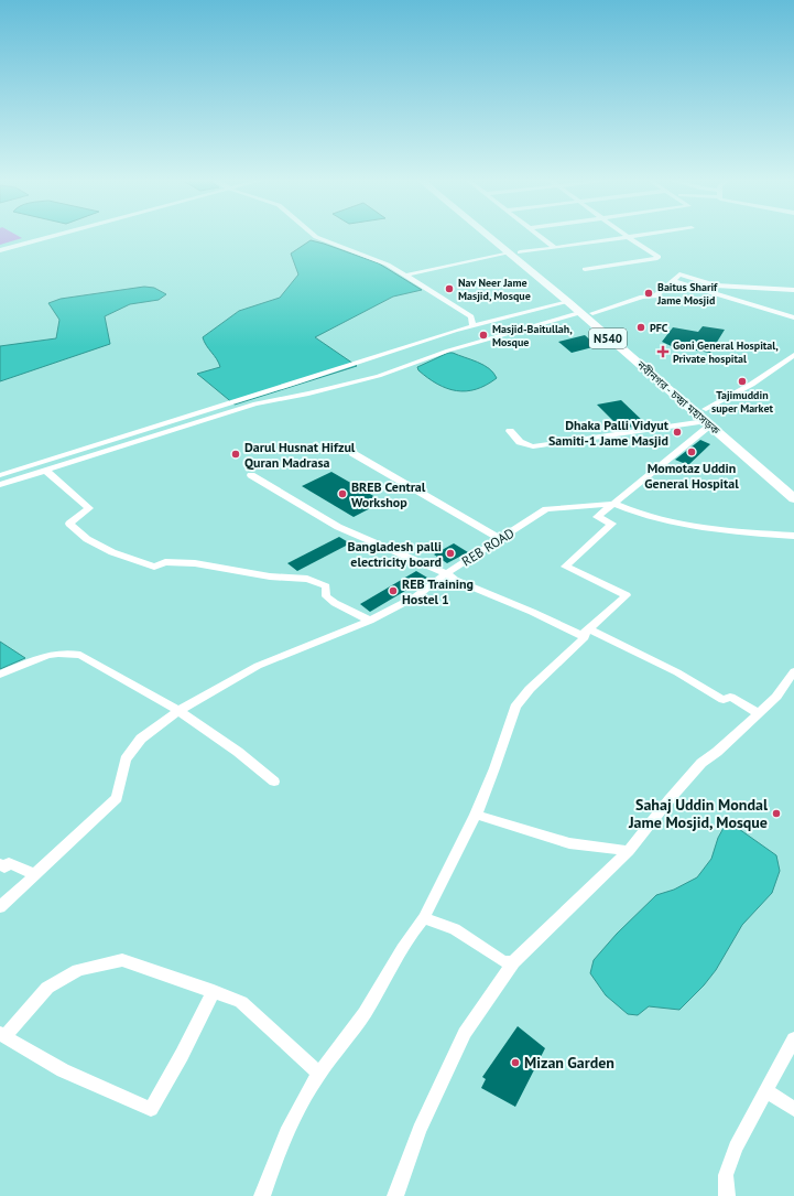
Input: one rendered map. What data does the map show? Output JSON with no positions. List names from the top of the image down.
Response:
{
  "streets": {
    "highway": ["N540", "নবীনগর - চন্দ্রা মহাসড়ক"],
    "street": ["REB ROAD"]
  },
  "places": {
    "other": [
      "Nav Neer Jame Masjid, Mosque",
      "Baitus Sharif Jame Mosjid",
      "PFC",
      "Masjid-Baitullah, Mosque",
      "Tajimuddin super Market",
      "Dhaka Palli Vidyut Samiti-1 Jame Masjid",
      "Momotaz Uddin General Hospital",
      "Darul Husnat Hifzul Quran Madrasa",
      "BREB Central Workshop",
      "Bangladesh palli electricity board",
      "REB Training Hostel 1",
      "Sahaj Uddin Mondal Jame Mosjid, Mosque",
      "Mizan Garden"
    ],
    "health": ["Goni General Hospital, Private hospital"]
  }
}
